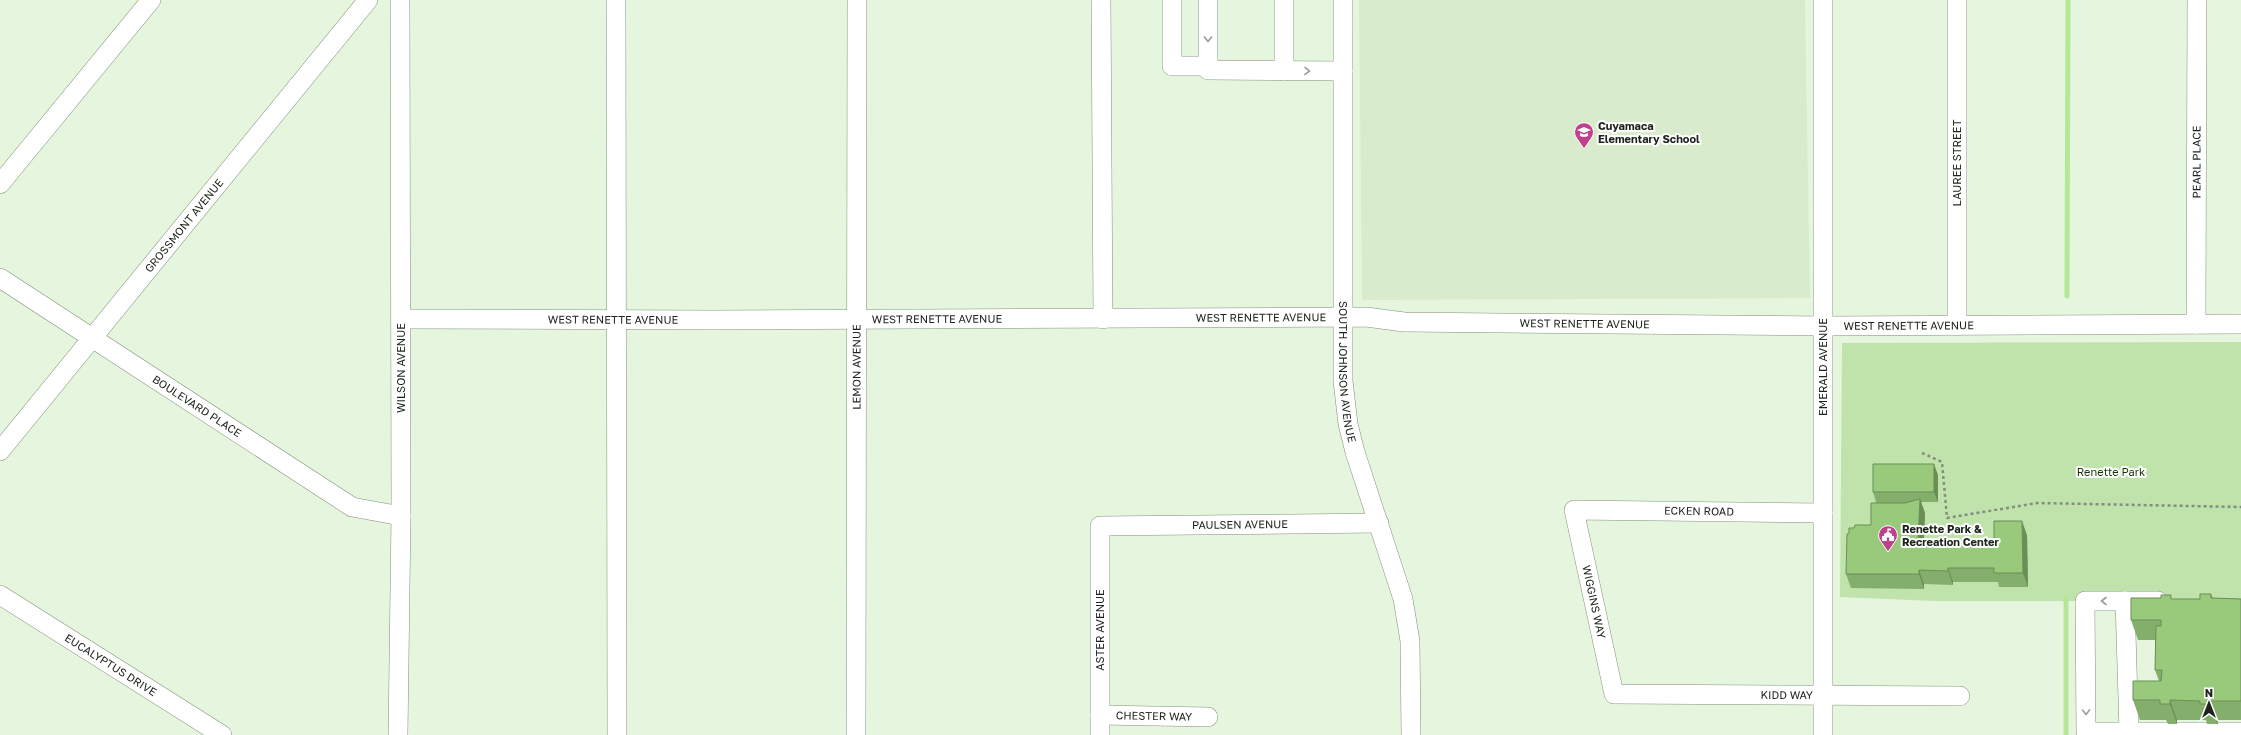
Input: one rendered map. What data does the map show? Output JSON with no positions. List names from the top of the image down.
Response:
{
  "streets": {
    "street": [
      "PEARL PLACE",
      "LAUREE STREET",
      "GROSSMONT AVENUE",
      "WEST RENETTE AVENUE",
      "EMERALD AVENUE",
      "WILSON AVENUE",
      "LEMON AVENUE",
      "SOUTH JOHNSON AVENUE",
      "BOULEVARD PLACE",
      "ECKEN ROAD",
      "PAULSEN AVENUE",
      "WIGGINS WAY",
      "ASTER AVENUE",
      "EUCALYPTUS DRIVE",
      "KIDD WAY",
      "CHESTER WAY"
    ]
  },
  "crossings": [
    ["PEARL PLACE", "WEST RENETTE AVENUE"],
    ["LAUREE STREET", "WEST RENETTE AVENUE"],
    ["GROSSMONT AVENUE", "BOULEVARD PLACE"],
    ["WEST RENETTE AVENUE", "EMERALD AVENUE"],
    ["WEST RENETTE AVENUE", "WILSON AVENUE"],
    ["WEST RENETTE AVENUE", "LEMON AVENUE"],
    ["WEST RENETTE AVENUE", "SOUTH JOHNSON AVENUE"],
    ["EMERALD AVENUE", "ECKEN ROAD"],
    ["EMERALD AVENUE", "KIDD WAY"],
    ["WILSON AVENUE", "BOULEVARD PLACE"],
    ["SOUTH JOHNSON AVENUE", "PAULSEN AVENUE"],
    ["ECKEN ROAD", "WIGGINS WAY"],
    ["PAULSEN AVENUE", "ASTER AVENUE"],
    ["WIGGINS WAY", "KIDD WAY"],
    ["ASTER AVENUE", "CHESTER WAY"]
  ],
  "parks": ["Renette Park"],
  "places": {
    "school or university": ["Cuyamaca Elementary School"],
    "public building": ["Renette Park & Recreation Center"]
  },
  "north": "top"
}
